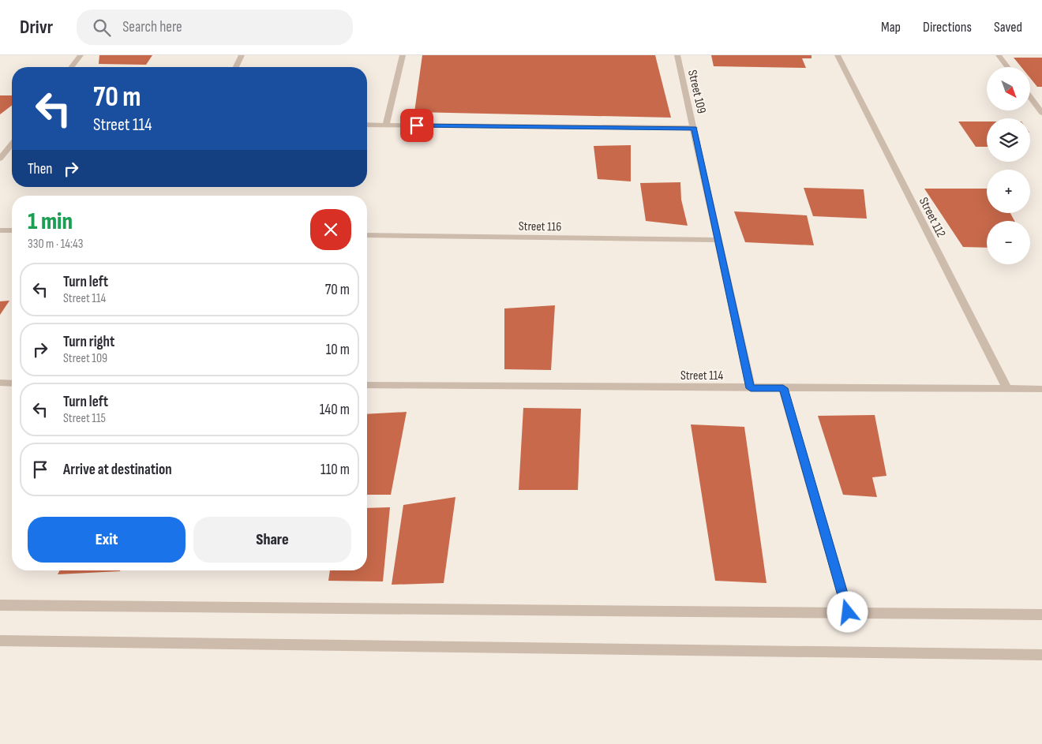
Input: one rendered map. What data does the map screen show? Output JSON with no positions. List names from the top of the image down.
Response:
{
  "streets": {
    "street": [
      "Street 109",
      "Street 112",
      "Street 116",
      "Street 114"
    ]
  },
  "crossings": [
    ["Street 109", "Street 116"],
    ["Street 109", "Street 114"],
    ["Street 112", "Street 114"]
  ],
  "north": "bottom right",
  "page": {
    "header": "Drivr",
    "search": "Search here",
    "nav": ["Map", "Directions", "Saved"],
    "map_buttons": ["+", "−"],
    "turn": ["70 m", "Street 114"],
    "then": "Then",
    "heading": ["1 min", "330 m · 14:43"],
    "list": [
      {
        "name": "Turn left",
        "note": "Street 114",
        "value": "70 m"
      },
      {
        "name": "Turn right",
        "note": "Street 109",
        "value": "10 m"
      },
      {
        "name": "Turn left",
        "note": "Street 115",
        "value": "140 m"
      },
      {
        "name": "Arrive at destination",
        "value": "110 m"
      }
    ],
    "buttons": ["Exit", "Share"]
  }
}
